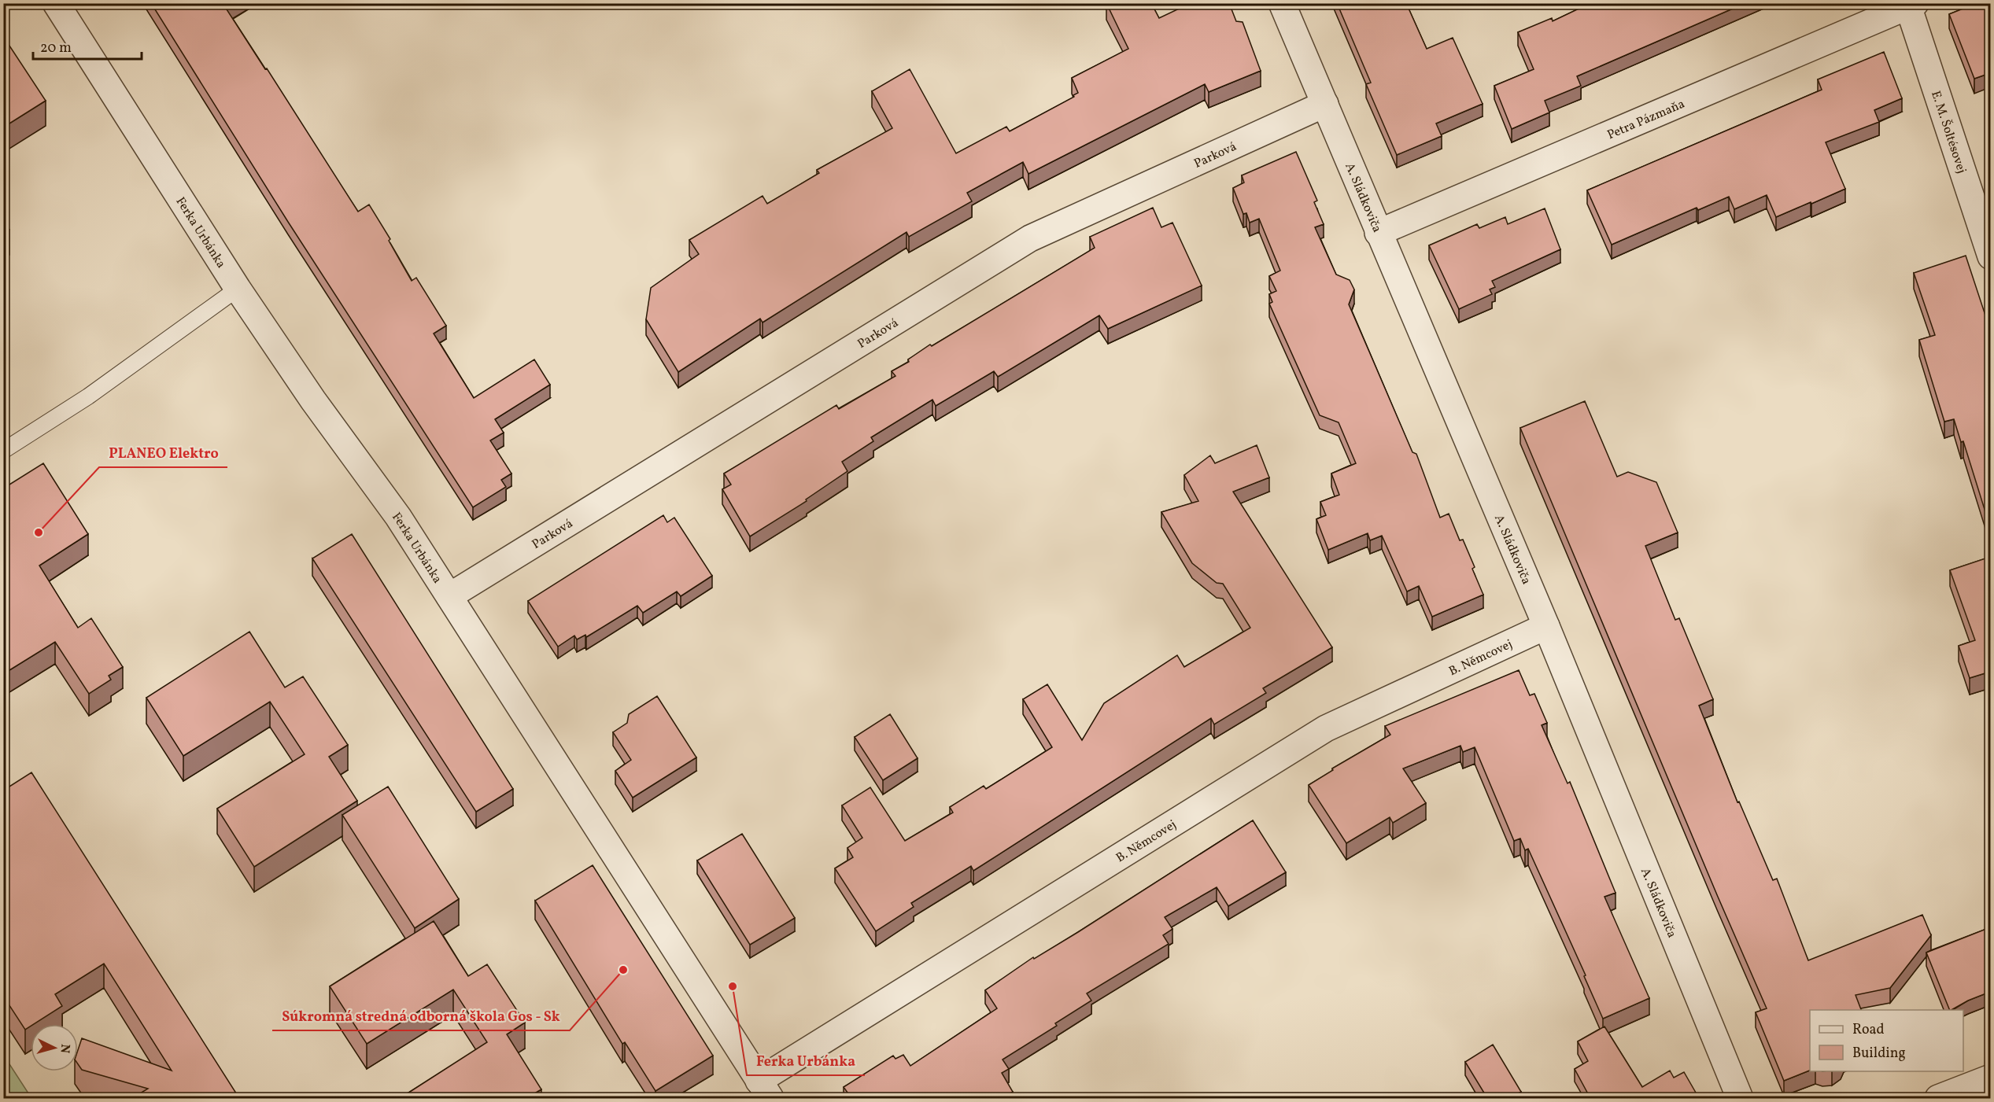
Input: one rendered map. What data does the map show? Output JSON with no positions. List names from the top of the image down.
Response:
{
  "streets": {
    "street": [
      "Petra Pázmaňa",
      "E. M. Šoltésovej",
      "Parková",
      "A. Sládkoviča",
      "Ferka Urbánka",
      "B. Němcovej"
    ]
  },
  "crossings": [
    ["Petra Pázmaňa", "E. M. Šoltésovej"],
    ["Petra Pázmaňa", "A. Sládkoviča"],
    ["Parková", "A. Sládkoviča"],
    ["Parková", "Ferka Urbánka"],
    ["A. Sládkoviča", "B. Němcovej"],
    ["Ferka Urbánka", "B. Němcovej"]
  ],
  "places": ["PLANEO Elektro", "Súkromná stredná odborná škola Gos - Sk", "Ferka Urbánka"],
  "legend": ["Road", "Building"],
  "scale_bar": "20 m",
  "north": "right"
}
